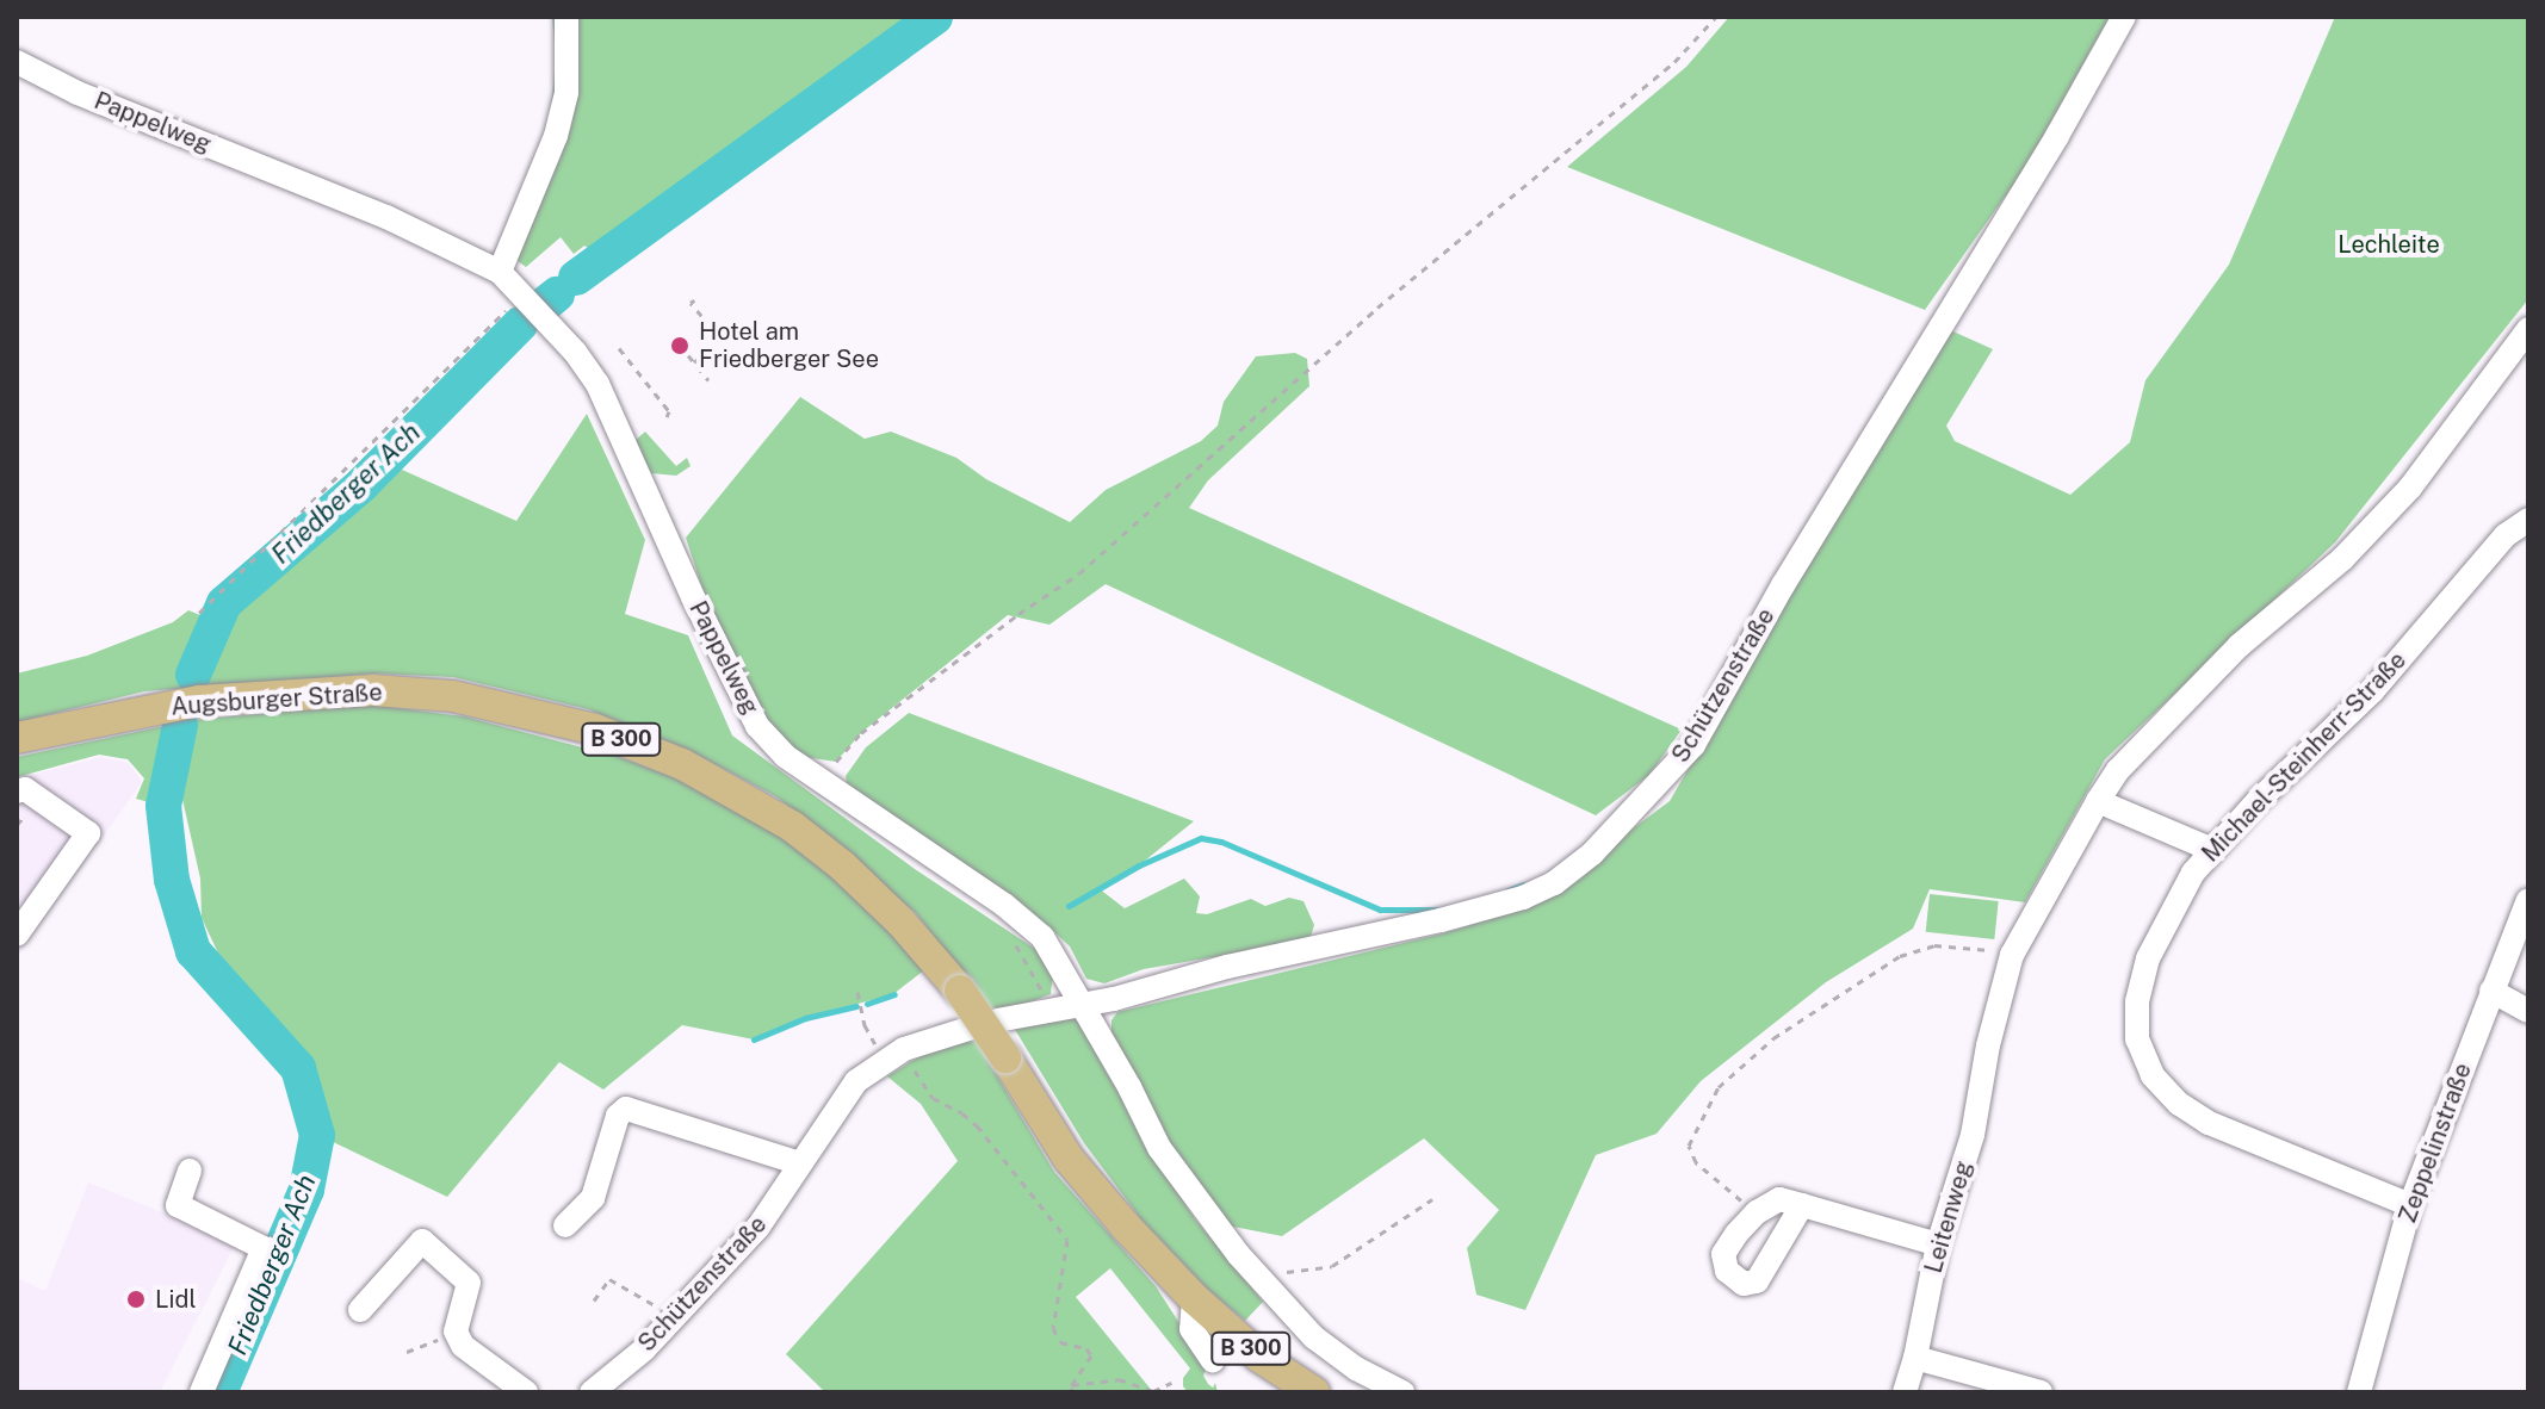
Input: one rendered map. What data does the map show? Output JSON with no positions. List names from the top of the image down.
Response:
{
  "streets": {
    "main road": ["Augsburger Straße", "B 300"],
    "street": [
      "Pappelweg",
      "Schützenstraße",
      "Michael-Steinherr-Straße",
      "Zeppelinstraße",
      "Leitenweg"
    ]
  },
  "crossings": [
    ["Pappelweg", "Schützenstraße"],
    ["Augsburger Straße", "B 300"],
    ["Michael-Steinherr-Straße", "Zeppelinstraße"]
  ],
  "water": ["Friedberger Ach"],
  "parks": ["Lechleite"],
  "places": ["Hotel am Friedberger See", "Lidl"]
}
